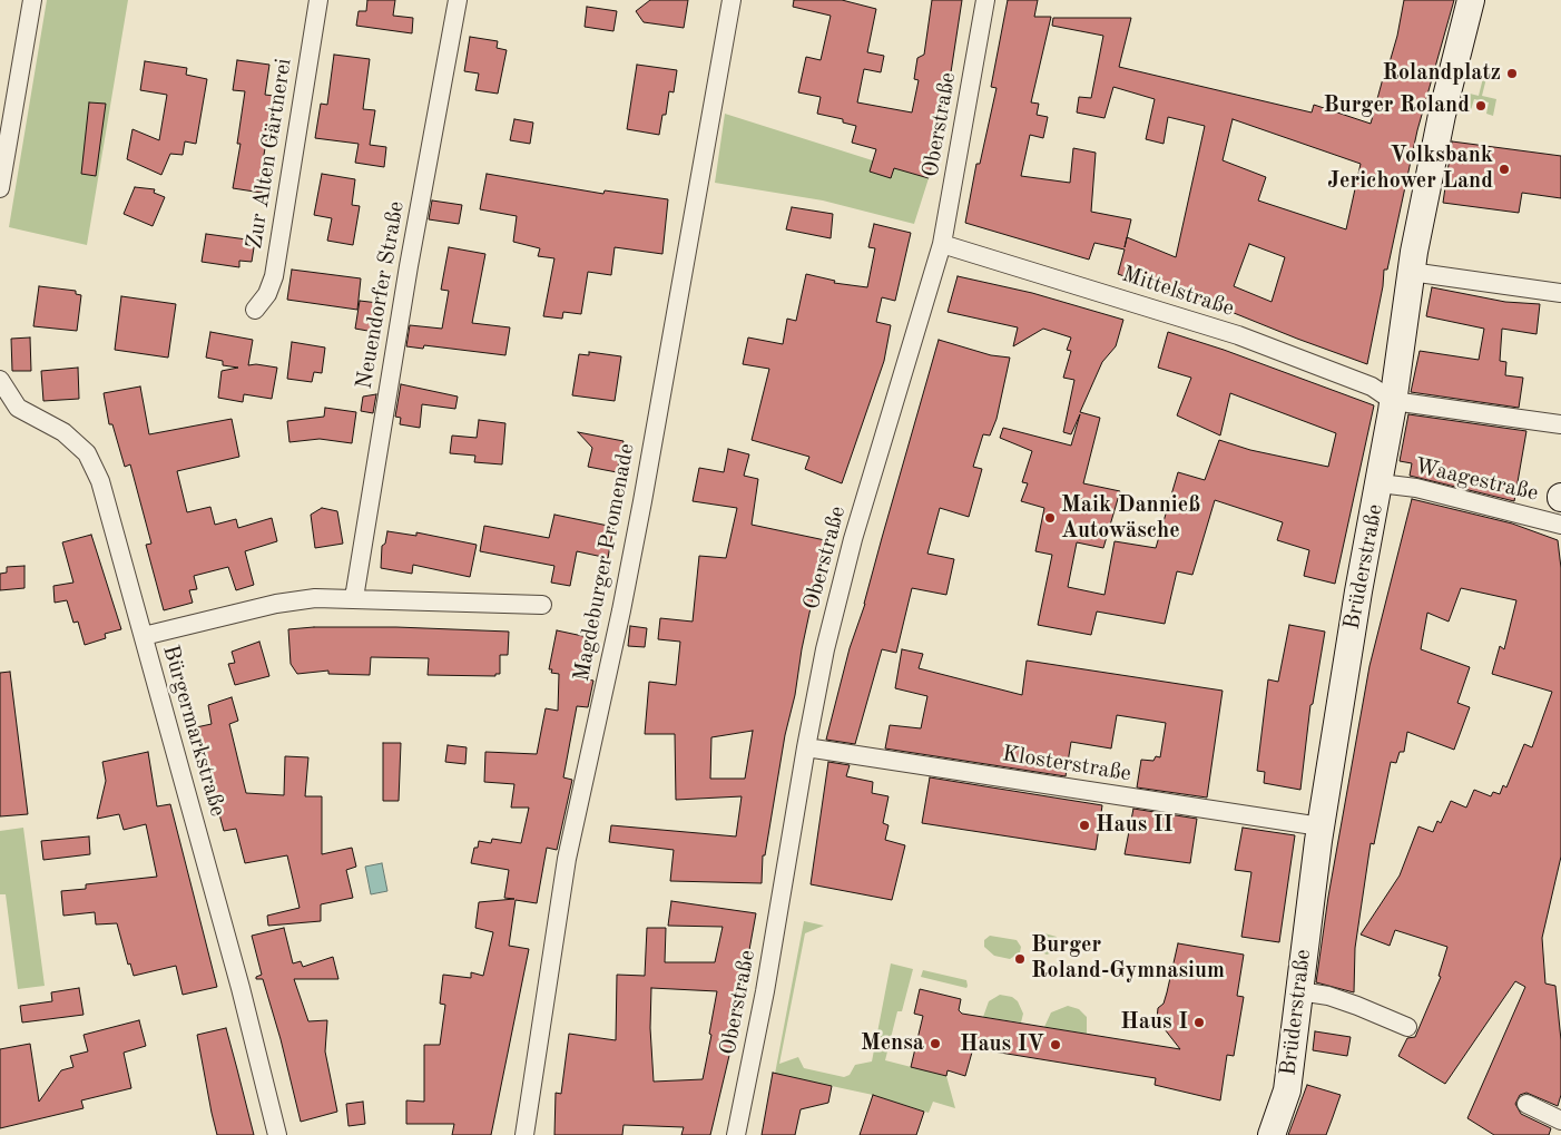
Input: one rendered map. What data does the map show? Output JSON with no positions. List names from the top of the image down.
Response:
{
  "streets": {
    "street": [
      "Oberstraße",
      "Zur Alten Gärtnerei",
      "Mittelstraße",
      "Neuendorfer Straße",
      "Waagestraße",
      "Magdeburger Promenade",
      "Brüderstraße",
      "Bürgermarkstraße",
      "Klosterstraße"
    ]
  },
  "crossings": [
    ["Oberstraße", "Mittelstraße"],
    ["Oberstraße", "Klosterstraße"],
    ["Mittelstraße", "Brüderstraße"],
    ["Waagestraße", "Brüderstraße"],
    ["Brüderstraße", "Klosterstraße"]
  ],
  "places": [
    "Rolandplatz",
    "Burger Roland",
    "Volksbank Jerichower Land",
    "Maik Dannieß Autowäsche",
    "Haus II",
    "Burger Roland-Gymnasium",
    "Haus I",
    "Mensa",
    "Haus IV"
  ]
}
